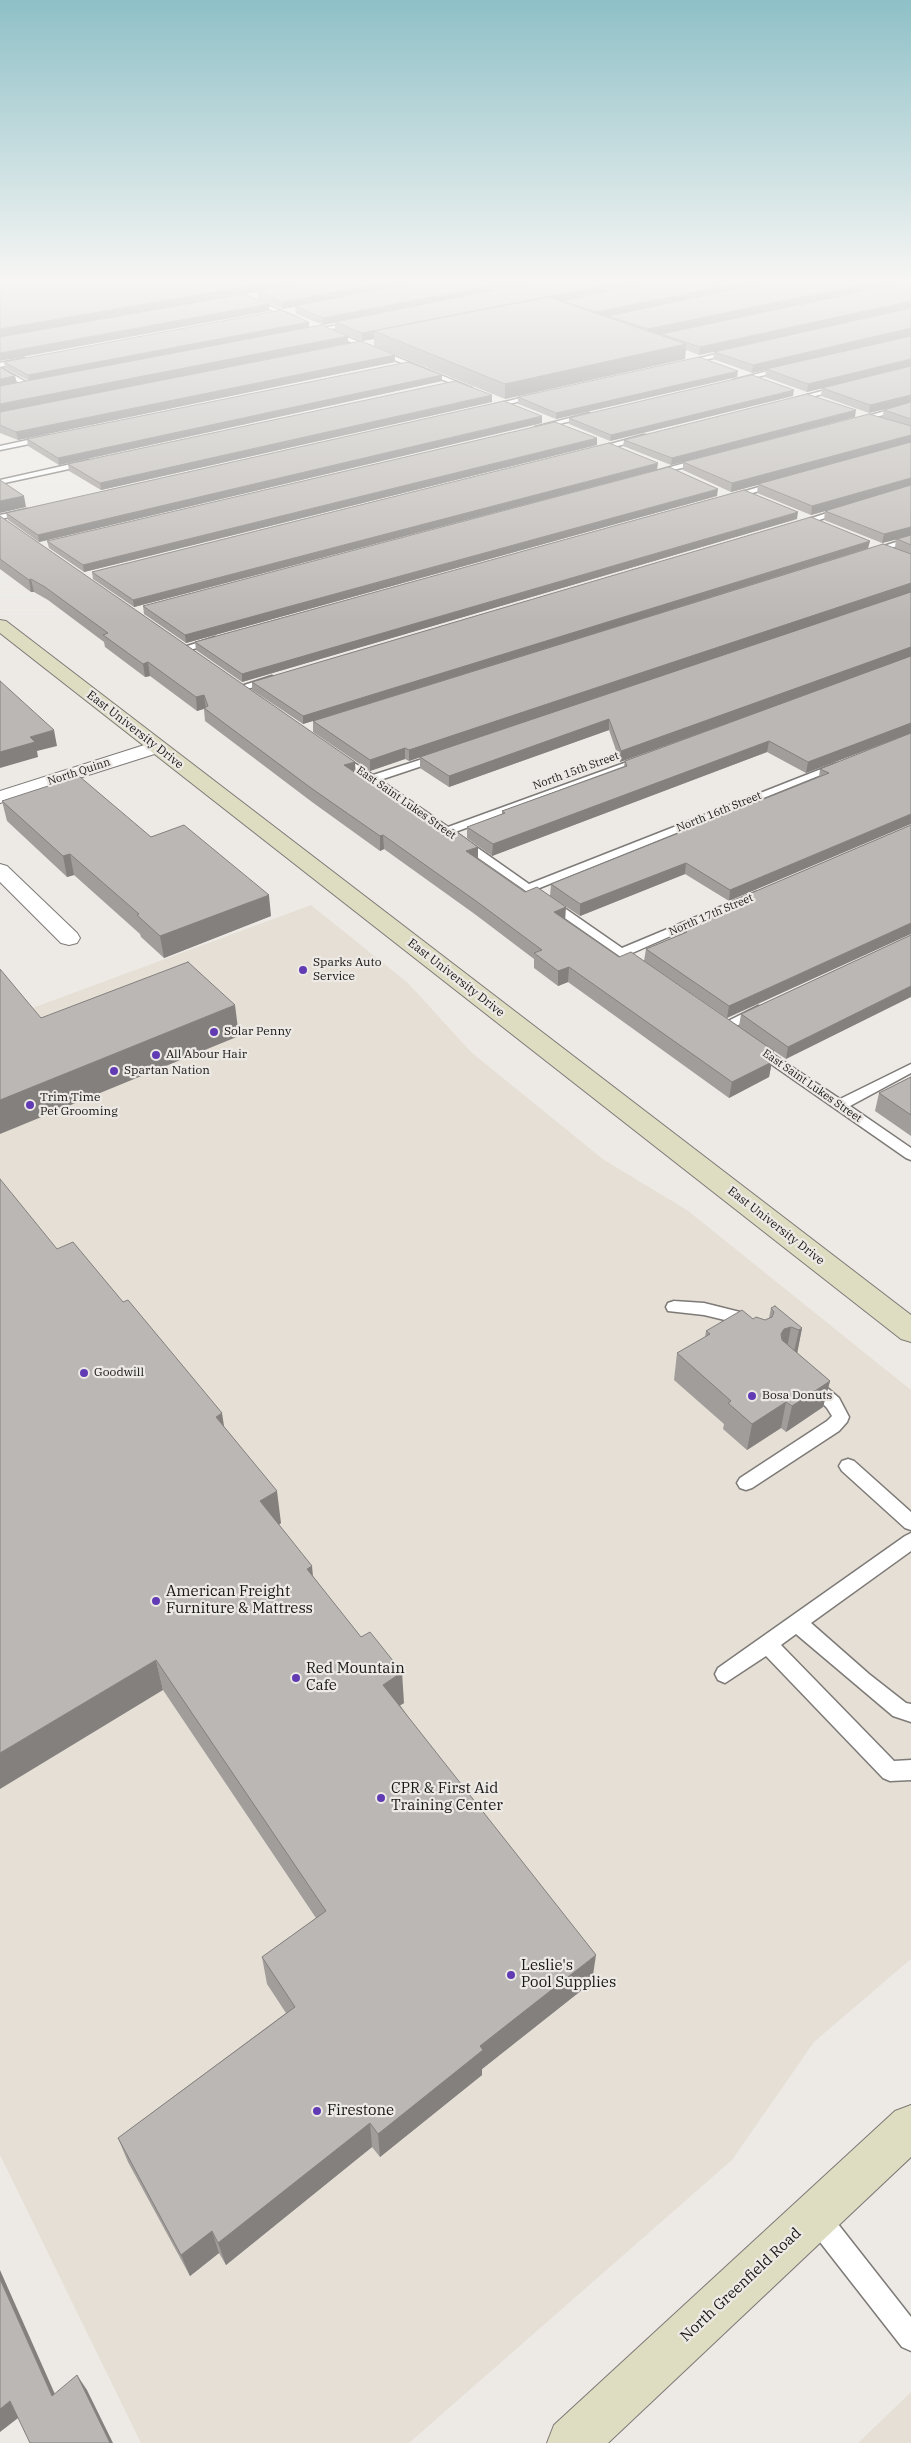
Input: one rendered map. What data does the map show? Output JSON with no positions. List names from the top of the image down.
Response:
{
  "streets": {
    "main road": ["East University Drive", "North Greenfield Road"],
    "street": ["North Quinn"],
    "lane": [
      "North 15th Street",
      "East Saint Lukes Street",
      "North 16th Street",
      "North 17th Street"
    ]
  },
  "crossings": [
    ["East University Drive", "North Quinn"],
    ["North 15th Street", "East Saint Lukes Street"],
    ["East Saint Lukes Street", "North 16th Street"],
    ["East Saint Lukes Street", "North 17th Street"]
  ],
  "places": [
    "Sparks Auto Service",
    "Solar Penny",
    "All Abour Hair",
    "Spartan Nation",
    "Trim Time Pet Grooming",
    "Goodwill",
    "Bosa Donuts",
    "American Freight Furniture & Mattress",
    "Red Mountain Cafe",
    "CPR & First Aid Training Center",
    "Leslie's Pool Supplies",
    "Firestone"
  ]
}
